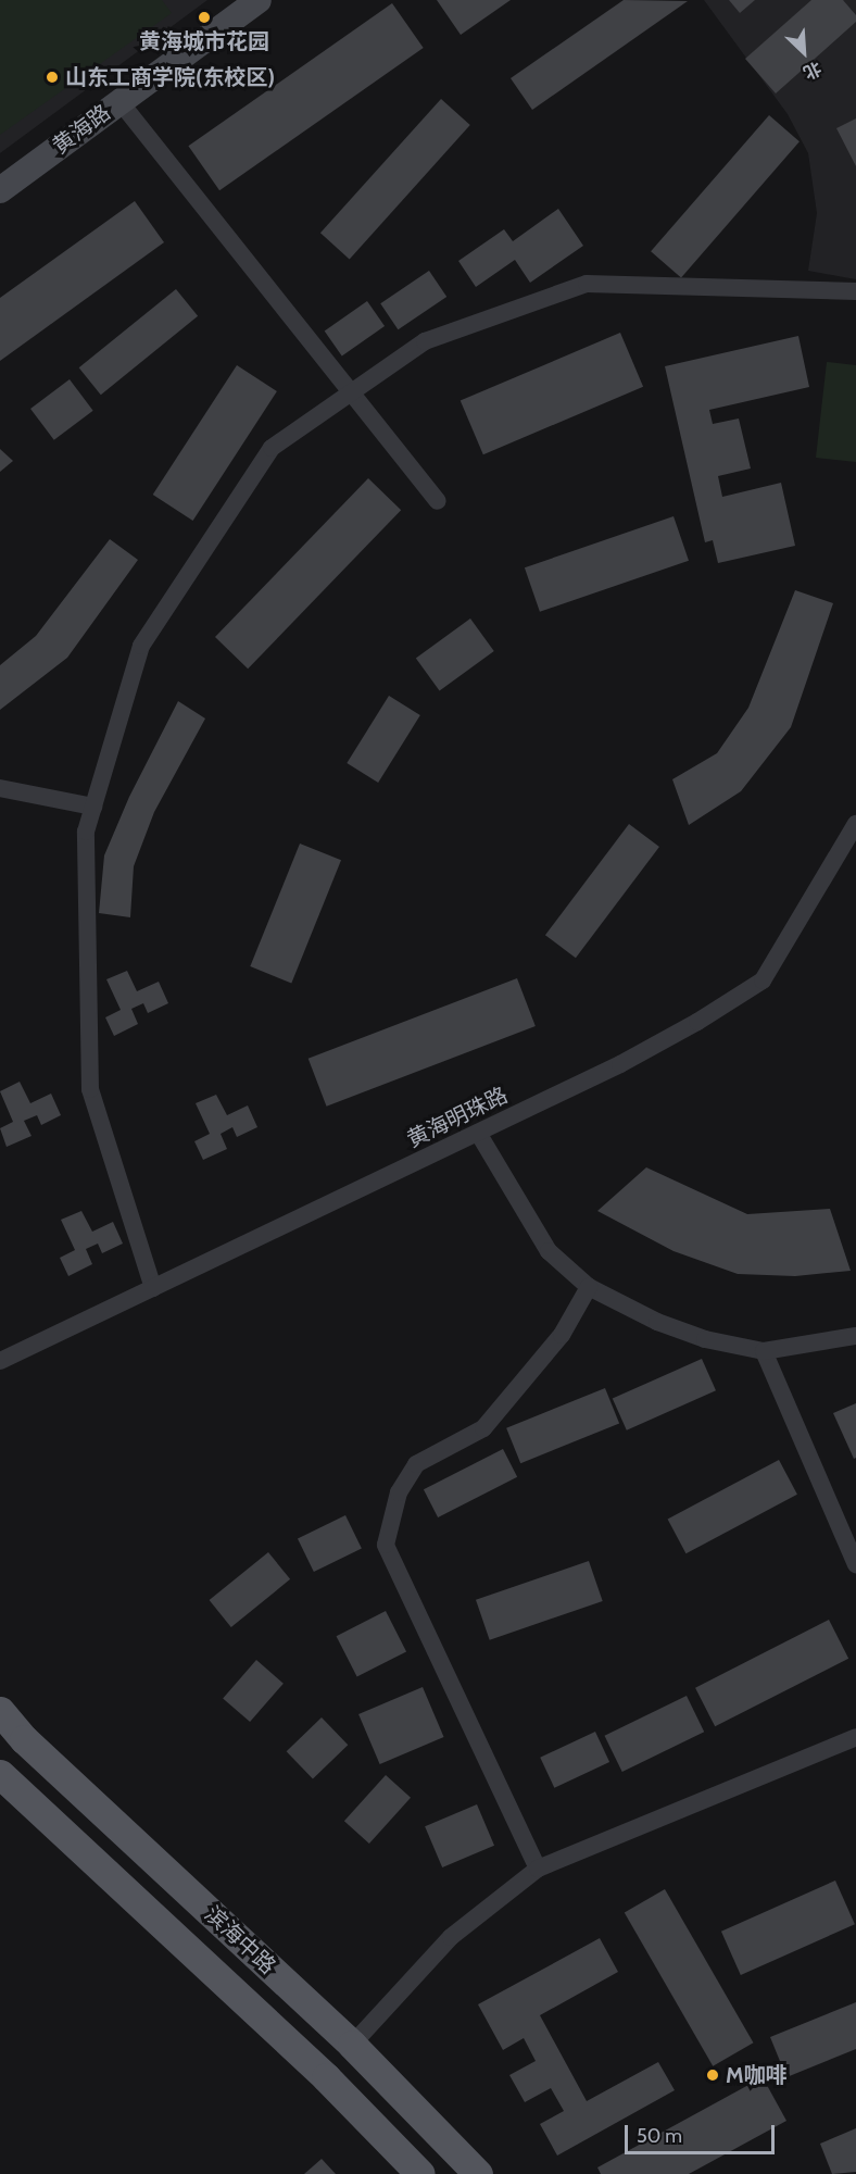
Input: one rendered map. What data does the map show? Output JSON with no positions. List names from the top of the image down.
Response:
{
  "streets": {
    "main road": ["黄海路", "滨海中路"],
    "street": ["黄海明珠路"]
  },
  "places": ["黄海城市花园", "山东工商学院(东校区)", "M咖啡"],
  "scale_bar": "50 m",
  "north": "bottom right"
}
